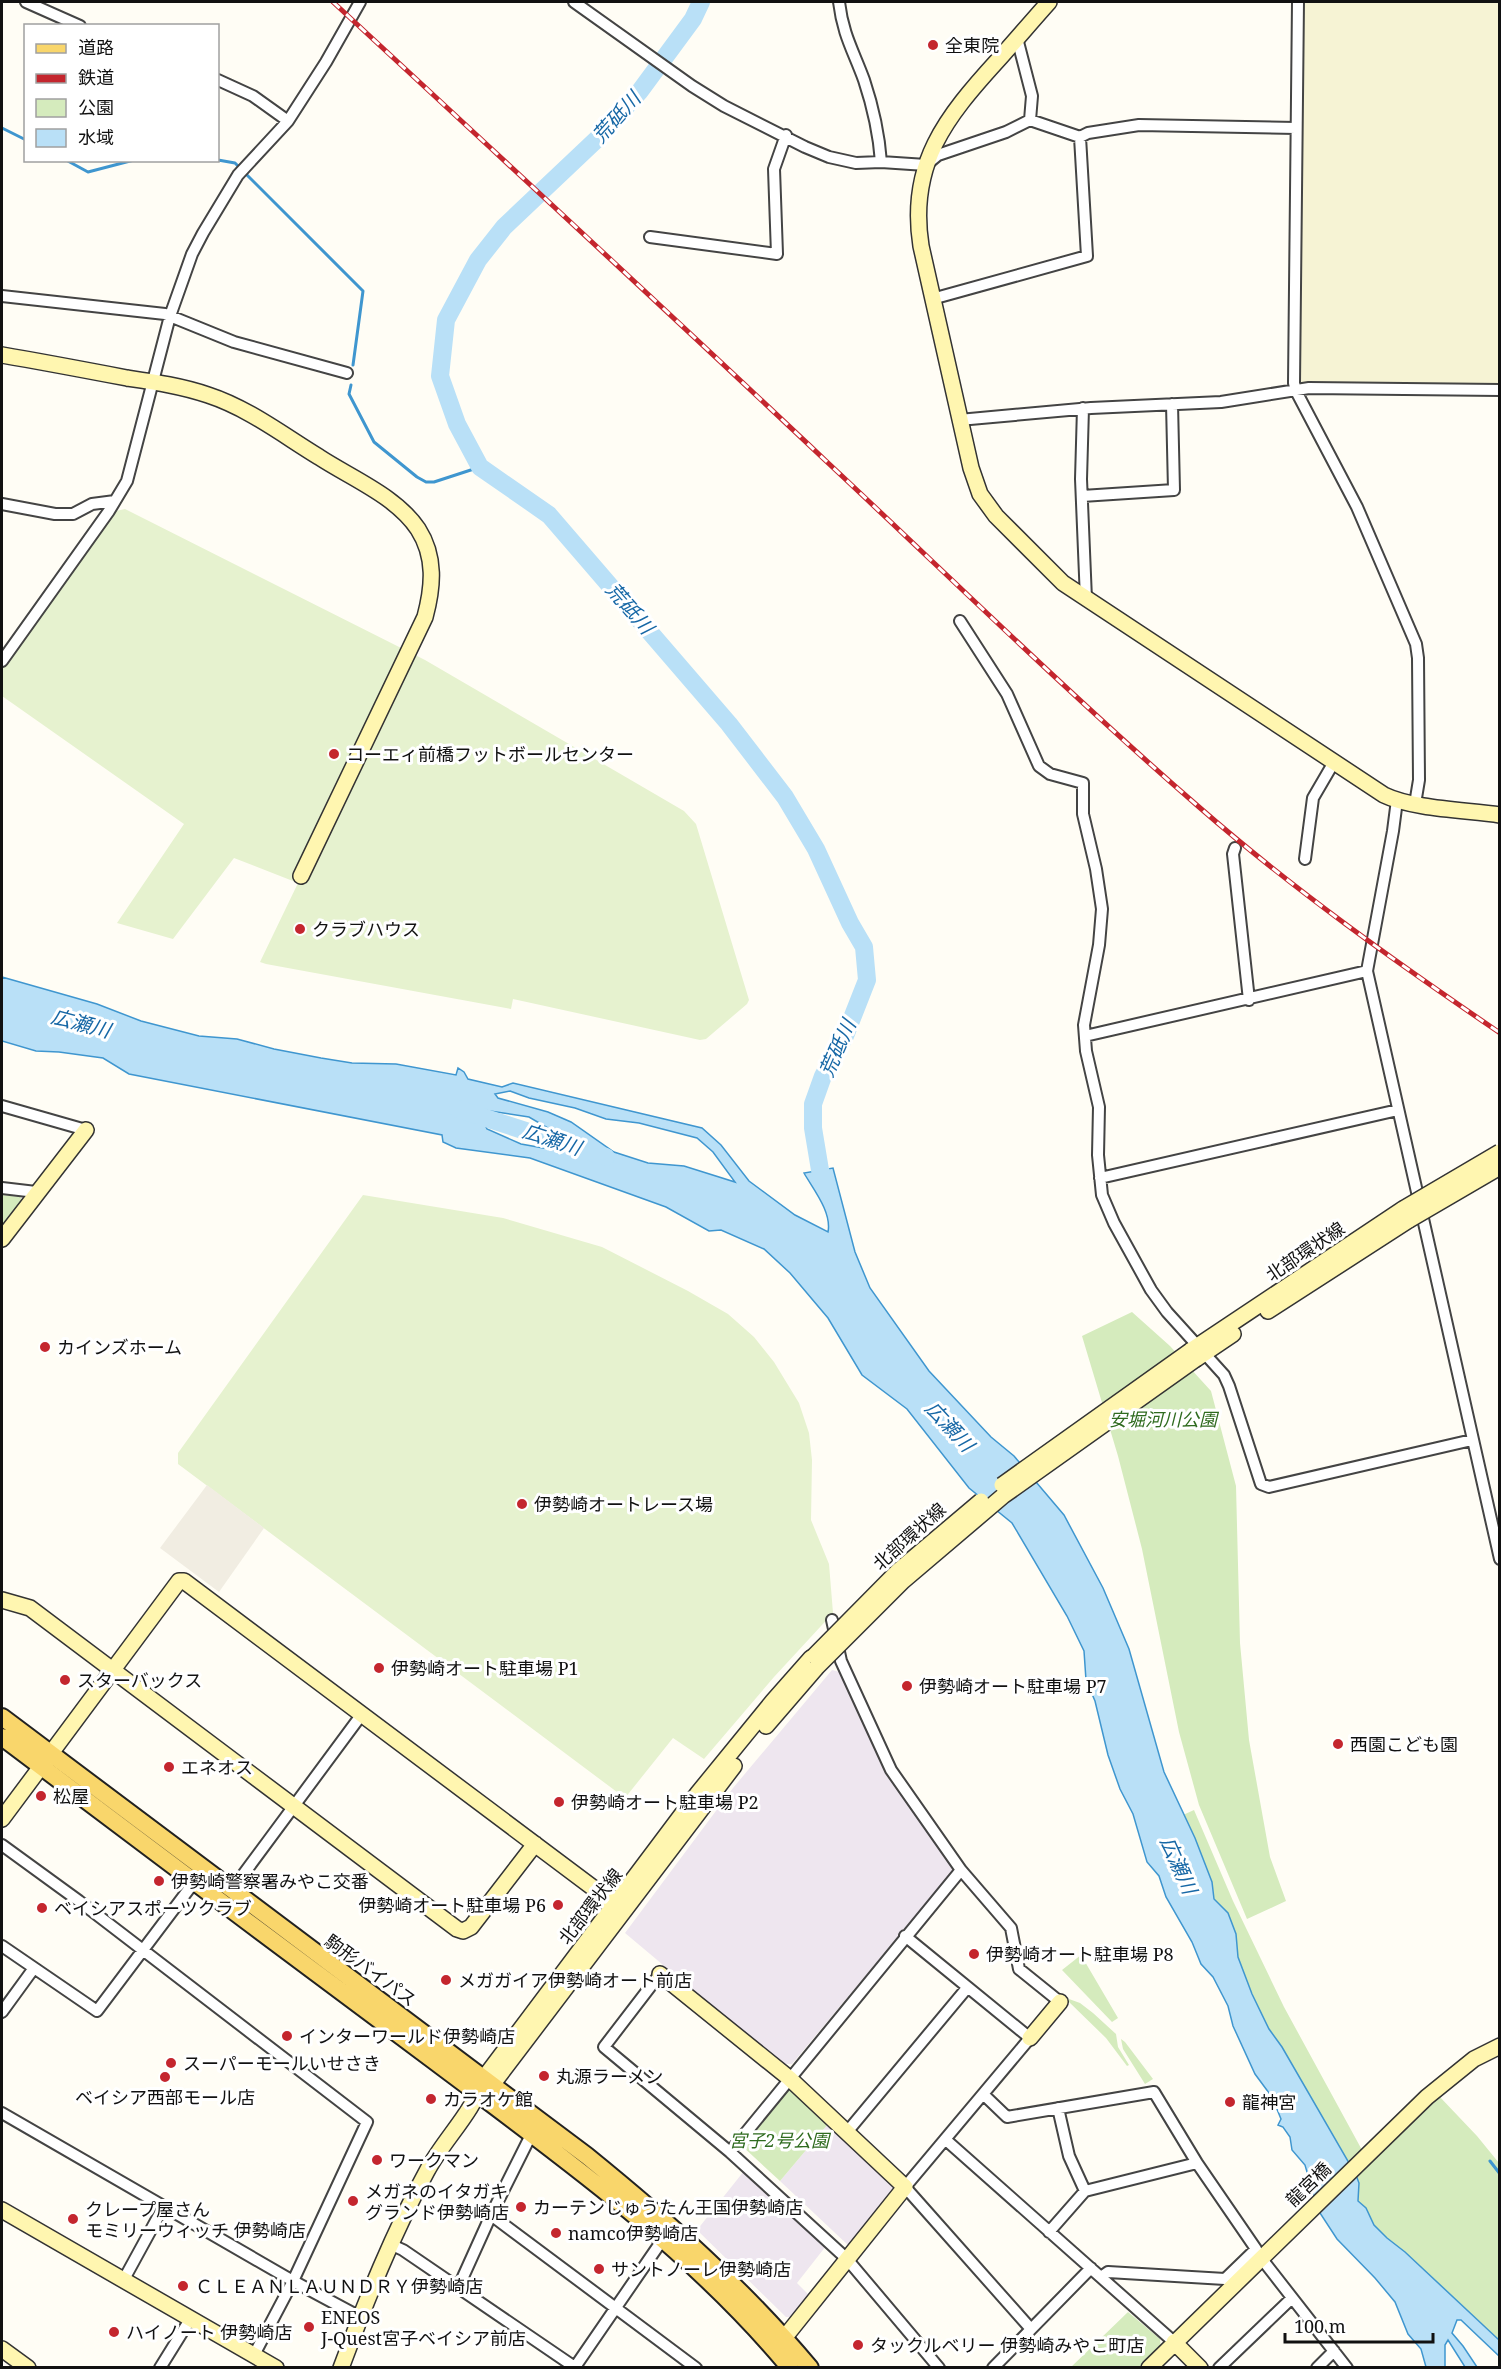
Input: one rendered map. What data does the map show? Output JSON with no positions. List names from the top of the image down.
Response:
{
  "streets": {
    "main road": ["駒形バイパス"],
    "street": ["北部環状線", "龍宮橋"]
  },
  "crossings": [
    ["北部環状線", "駒形バイパス"]
  ],
  "water": ["荒砥川", "広瀬川"],
  "parks": ["安堀河川公園", "宮子2号公園"],
  "places": [
    "全東院",
    "コーエィ前橋フットボールセンター",
    "クラブハウス",
    "カインズホーム",
    "伊勢崎オートレース場",
    "伊勢崎オート駐車場 P1",
    "スターバックス",
    "伊勢崎オート駐車場 P7",
    "西園こども園",
    "エネオス",
    "松屋",
    "伊勢崎オート駐車場 P2",
    "伊勢崎警察署みやこ交番",
    "伊勢崎オート駐車場 P6",
    "ベイシアスポーツクラブ",
    "伊勢崎オート駐車場 P8",
    "メガガイア伊勢崎オート前店",
    "インターワールド伊勢崎店",
    "スーパーモールいせさき",
    "丸源ラーメン",
    "ベイシア西部モール店",
    "カラオケ館",
    "龍神宮",
    "ワークマン",
    "メガネのイタガキ グランド伊勢崎店",
    "カーテンじゅうたん王国伊勢崎店",
    "クレープ屋さん モミリーウィッチ 伊勢崎店",
    "namco伊勢崎店",
    "サントノーレ伊勢崎店",
    "ＣＬＥＡＮＬＡＵＮＤＲＹ伊勢崎店",
    "ENEOS J-Quest宮子ベイシア前店",
    "ハイノート 伊勢崎店",
    "タックルベリー 伊勢崎みやこ町店"
  ],
  "legend": [
    "道路",
    "鉄道",
    "公園",
    "水域"
  ],
  "scale_bar": "100 m"
}
